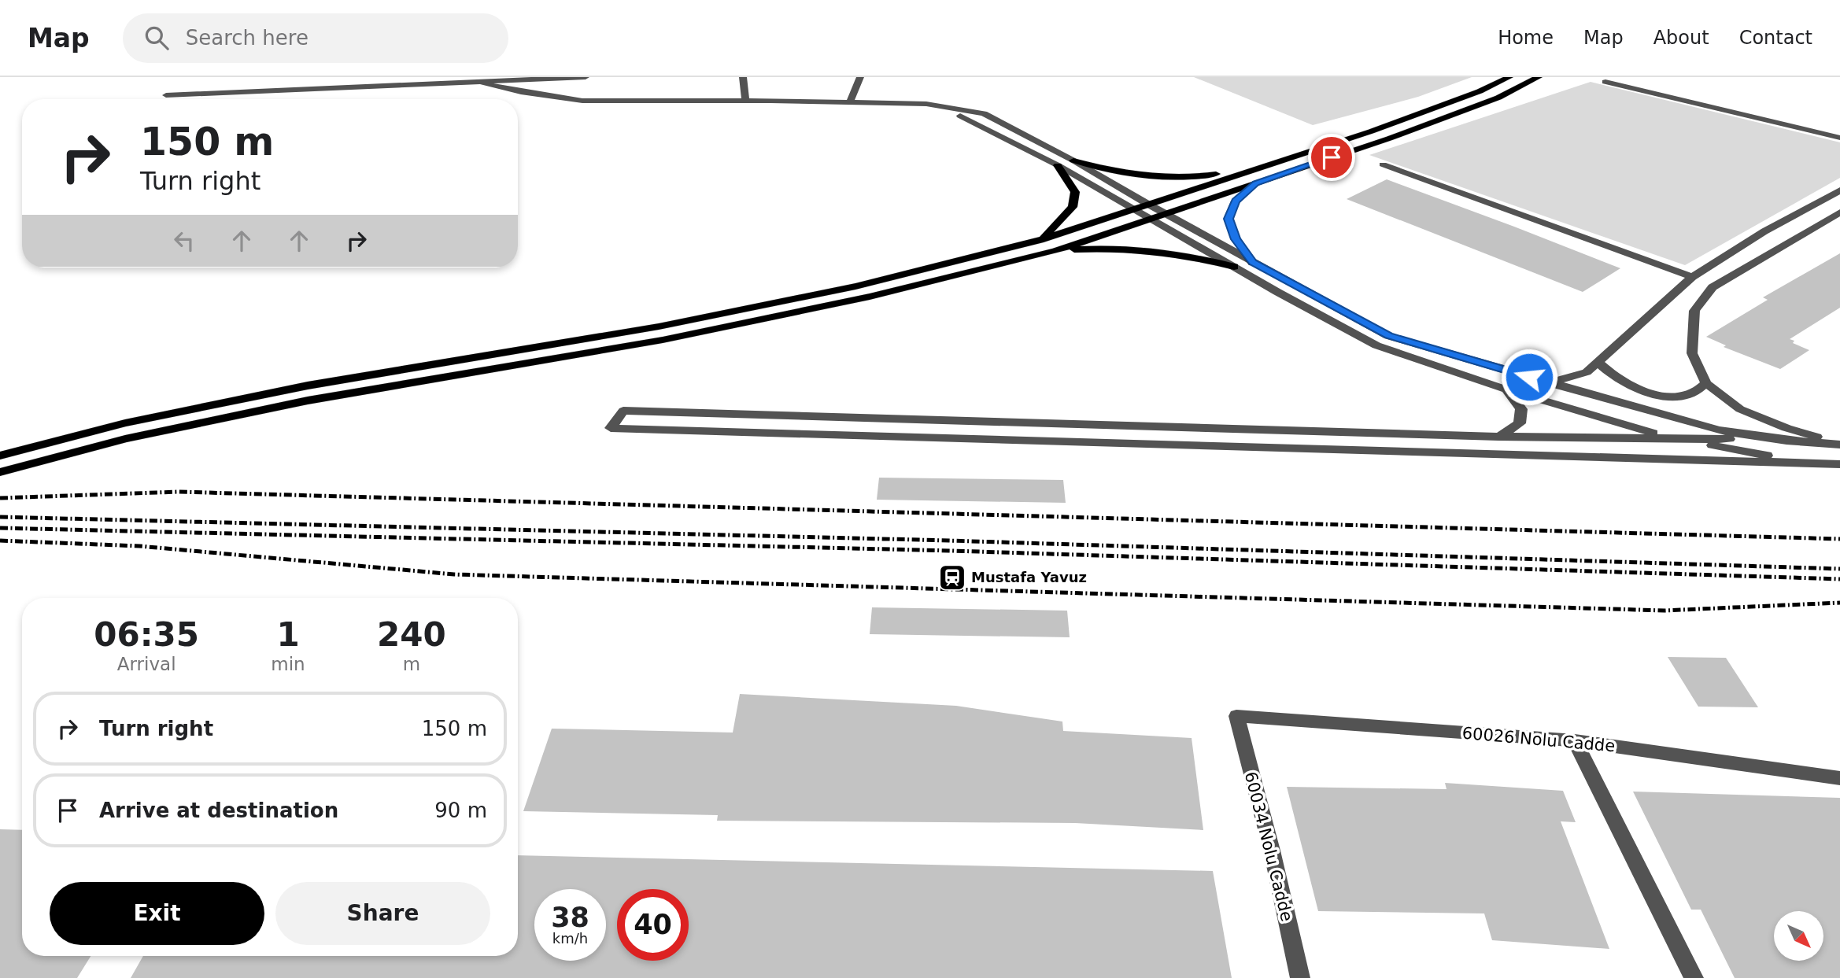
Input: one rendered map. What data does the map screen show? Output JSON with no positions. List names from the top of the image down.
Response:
{
  "streets": {
    "street": ["60026 Nolu Cadde", "60034 Nolu Cadde"]
  },
  "crossings": [
    ["60026 Nolu Cadde", "60034 Nolu Cadde"]
  ],
  "places": {
    "station": ["Mustafa Yavuz"]
  },
  "north": "bottom right",
  "page": {
    "header": "Map",
    "search": "Search here",
    "nav": [
      "Home",
      "Map",
      "About",
      "Contact"
    ],
    "turn": ["150 m", "Turn right"],
    "eta": [
      "06:35",
      "Arrival",
      "1",
      "min",
      "240",
      "m"
    ],
    "list": [
      {
        "name": "Turn right",
        "value": "150 m"
      },
      {
        "name": "Arrive at destination",
        "value": "90 m"
      }
    ],
    "buttons": ["Exit", "Share"],
    "speed": "38 km/h",
    "limit": "40"
  }
}
